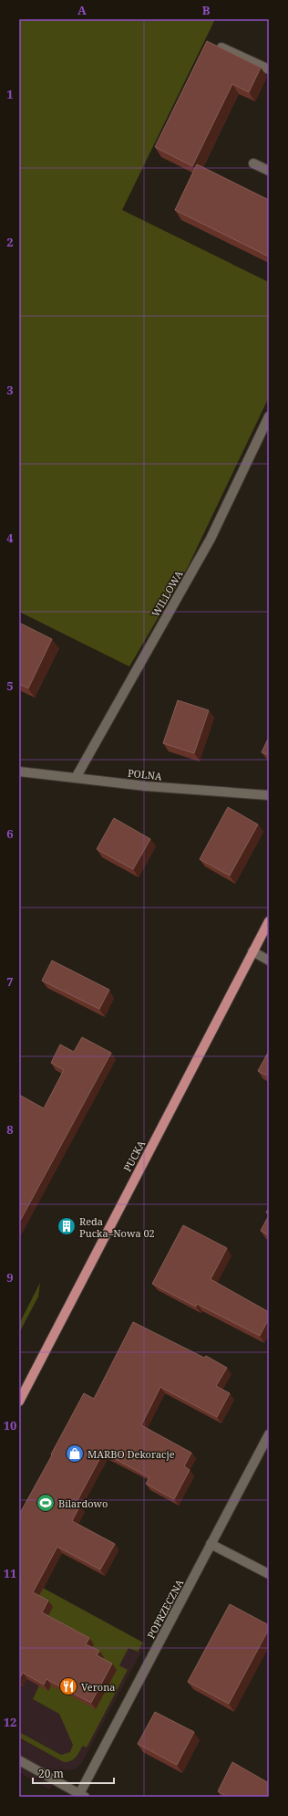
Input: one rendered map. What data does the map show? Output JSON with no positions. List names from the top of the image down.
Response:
{
  "streets": {
    "main road": ["PUCKA"],
    "street": ["WILLOWA", "POLNA", "POPRZECZNA"]
  },
  "crossings": [
    ["WILLOWA", "POLNA"]
  ],
  "places": {
    "building": ["Reda Pucka–Nowa 02"],
    "shop": ["MARBO Dekoracje"],
    "sports": ["Bilardowo"],
    "restaurant": ["Verona"]
  },
  "scale_bar": "20 m",
  "grid": {
    "columns": ["A", "B"],
    "rows": [
      "1",
      "2",
      "3",
      "4",
      "5",
      "6",
      "7",
      "8",
      "9",
      "10",
      "11",
      "12"
    ]
  }
}
